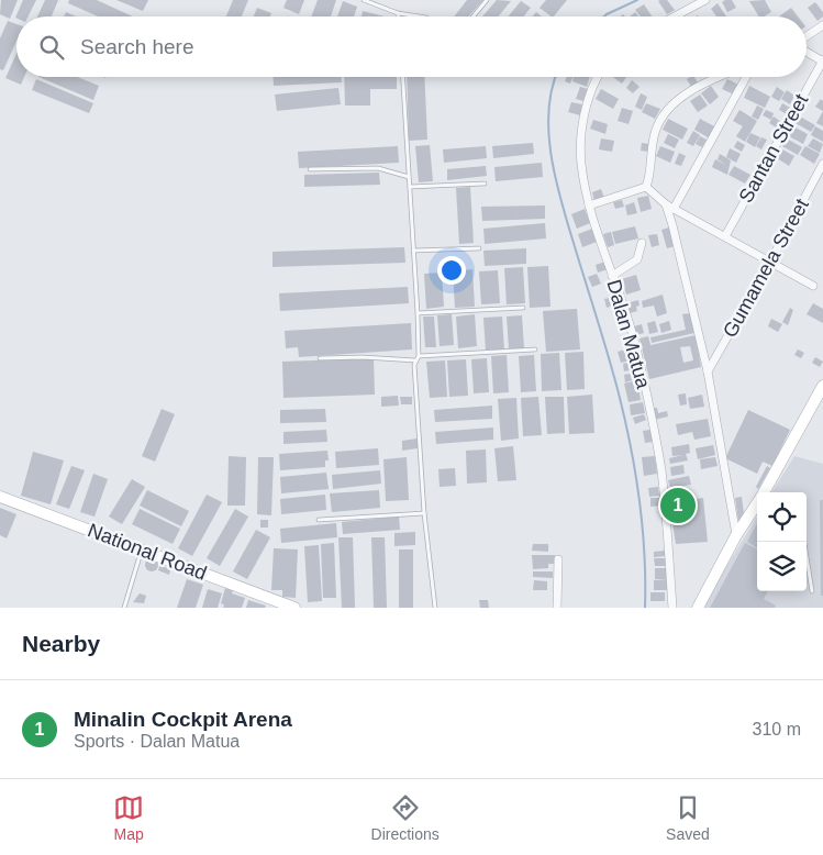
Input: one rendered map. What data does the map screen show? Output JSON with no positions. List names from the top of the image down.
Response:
{
  "streets": {
    "main road": ["National Road"],
    "street": ["Santan Street", "Gumamela Street", "Dalan Matua"]
  },
  "page": {
    "search": "Search here",
    "pins": "1",
    "heading": "Nearby",
    "list": [
      {
        "mark": "1",
        "name": "Minalin Cockpit Arena",
        "note": "Sports · Dalan Matua",
        "value": "310 m"
      }
    ],
    "nav": ["Map", "Directions", "Saved"]
  }
}
